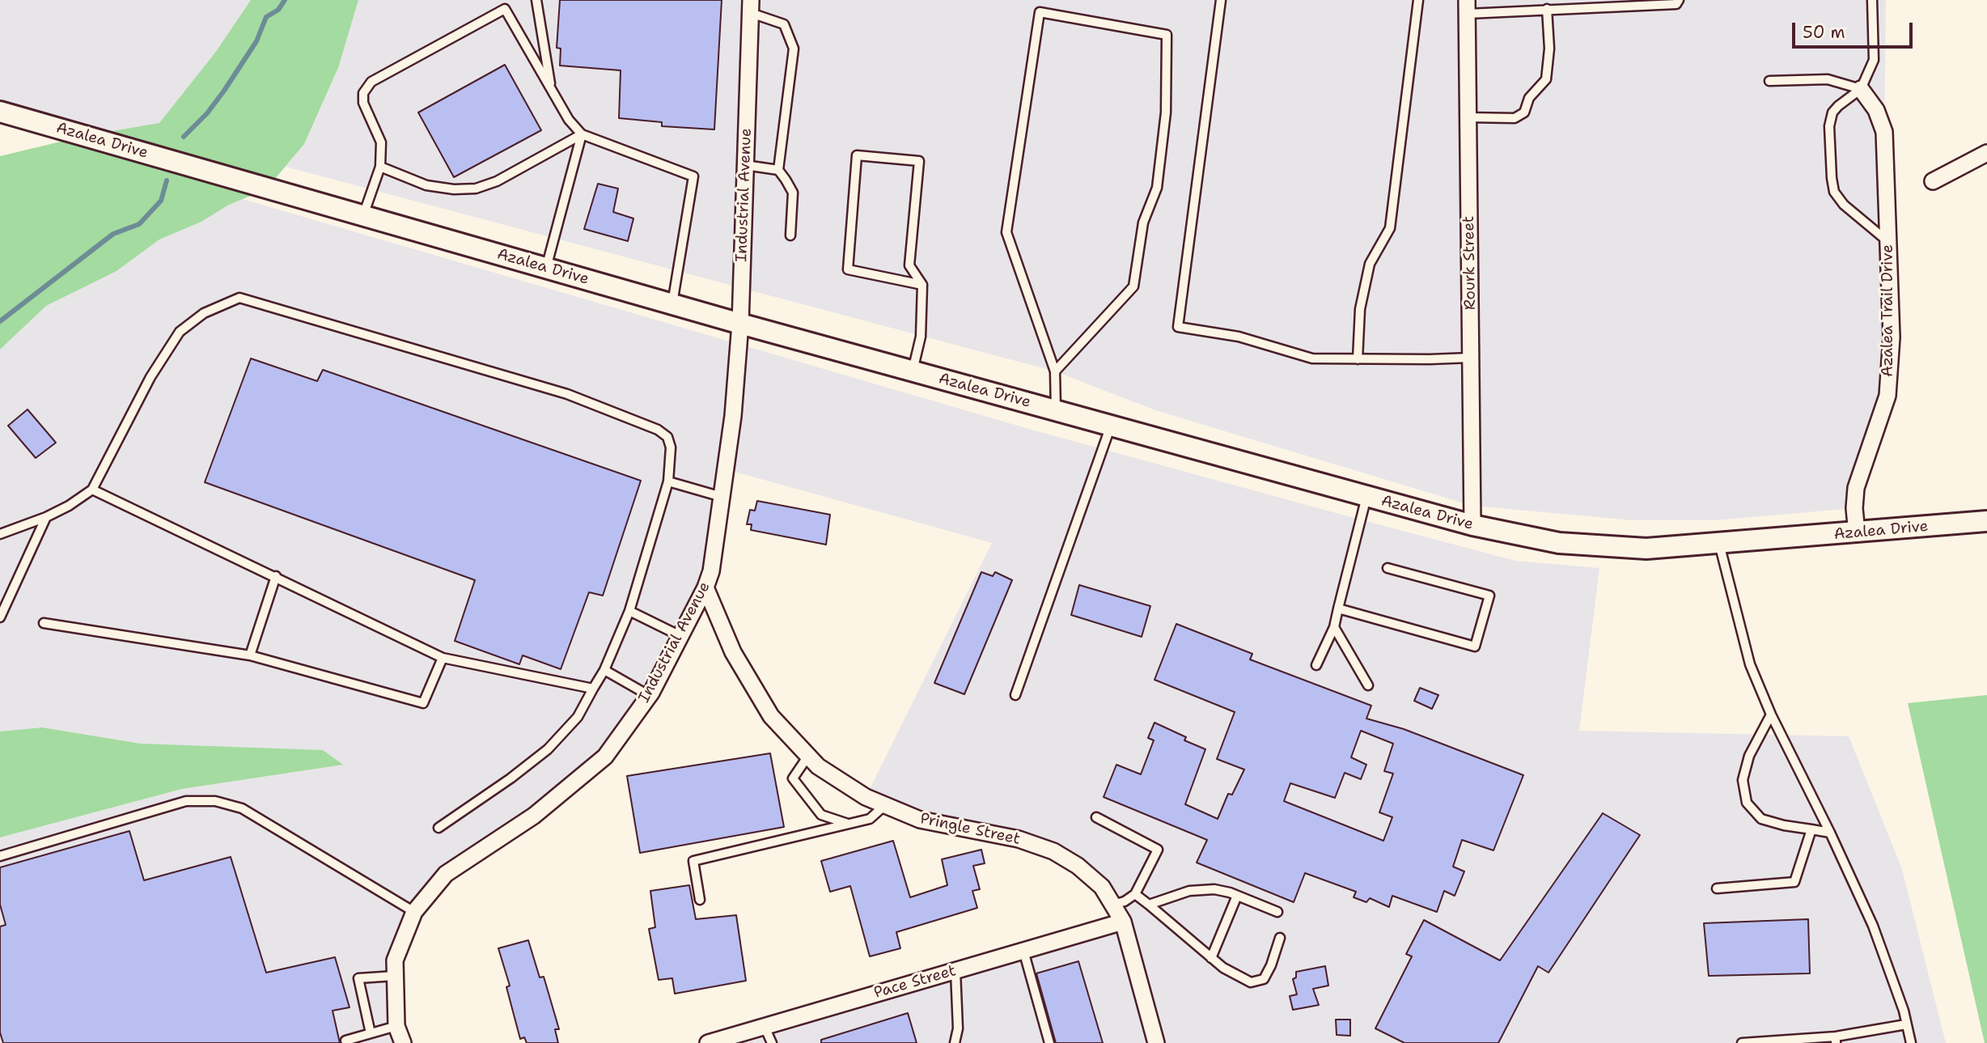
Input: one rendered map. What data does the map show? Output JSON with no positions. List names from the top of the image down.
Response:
{
  "streets": {
    "street": [
      "Azalea Drive",
      "Industrial Avenue",
      "Rourk Street",
      "Azalea Trail Drive",
      "Pringle Street",
      "Pace Street"
    ]
  },
  "crossings": [
    ["Azalea Drive", "Industrial Avenue"],
    ["Azalea Drive", "Rourk Street"],
    ["Azalea Drive", "Azalea Trail Drive"],
    ["Industrial Avenue", "Pringle Street"],
    ["Pringle Street", "Pace Street"]
  ],
  "scale_bar": "50 m"
}
